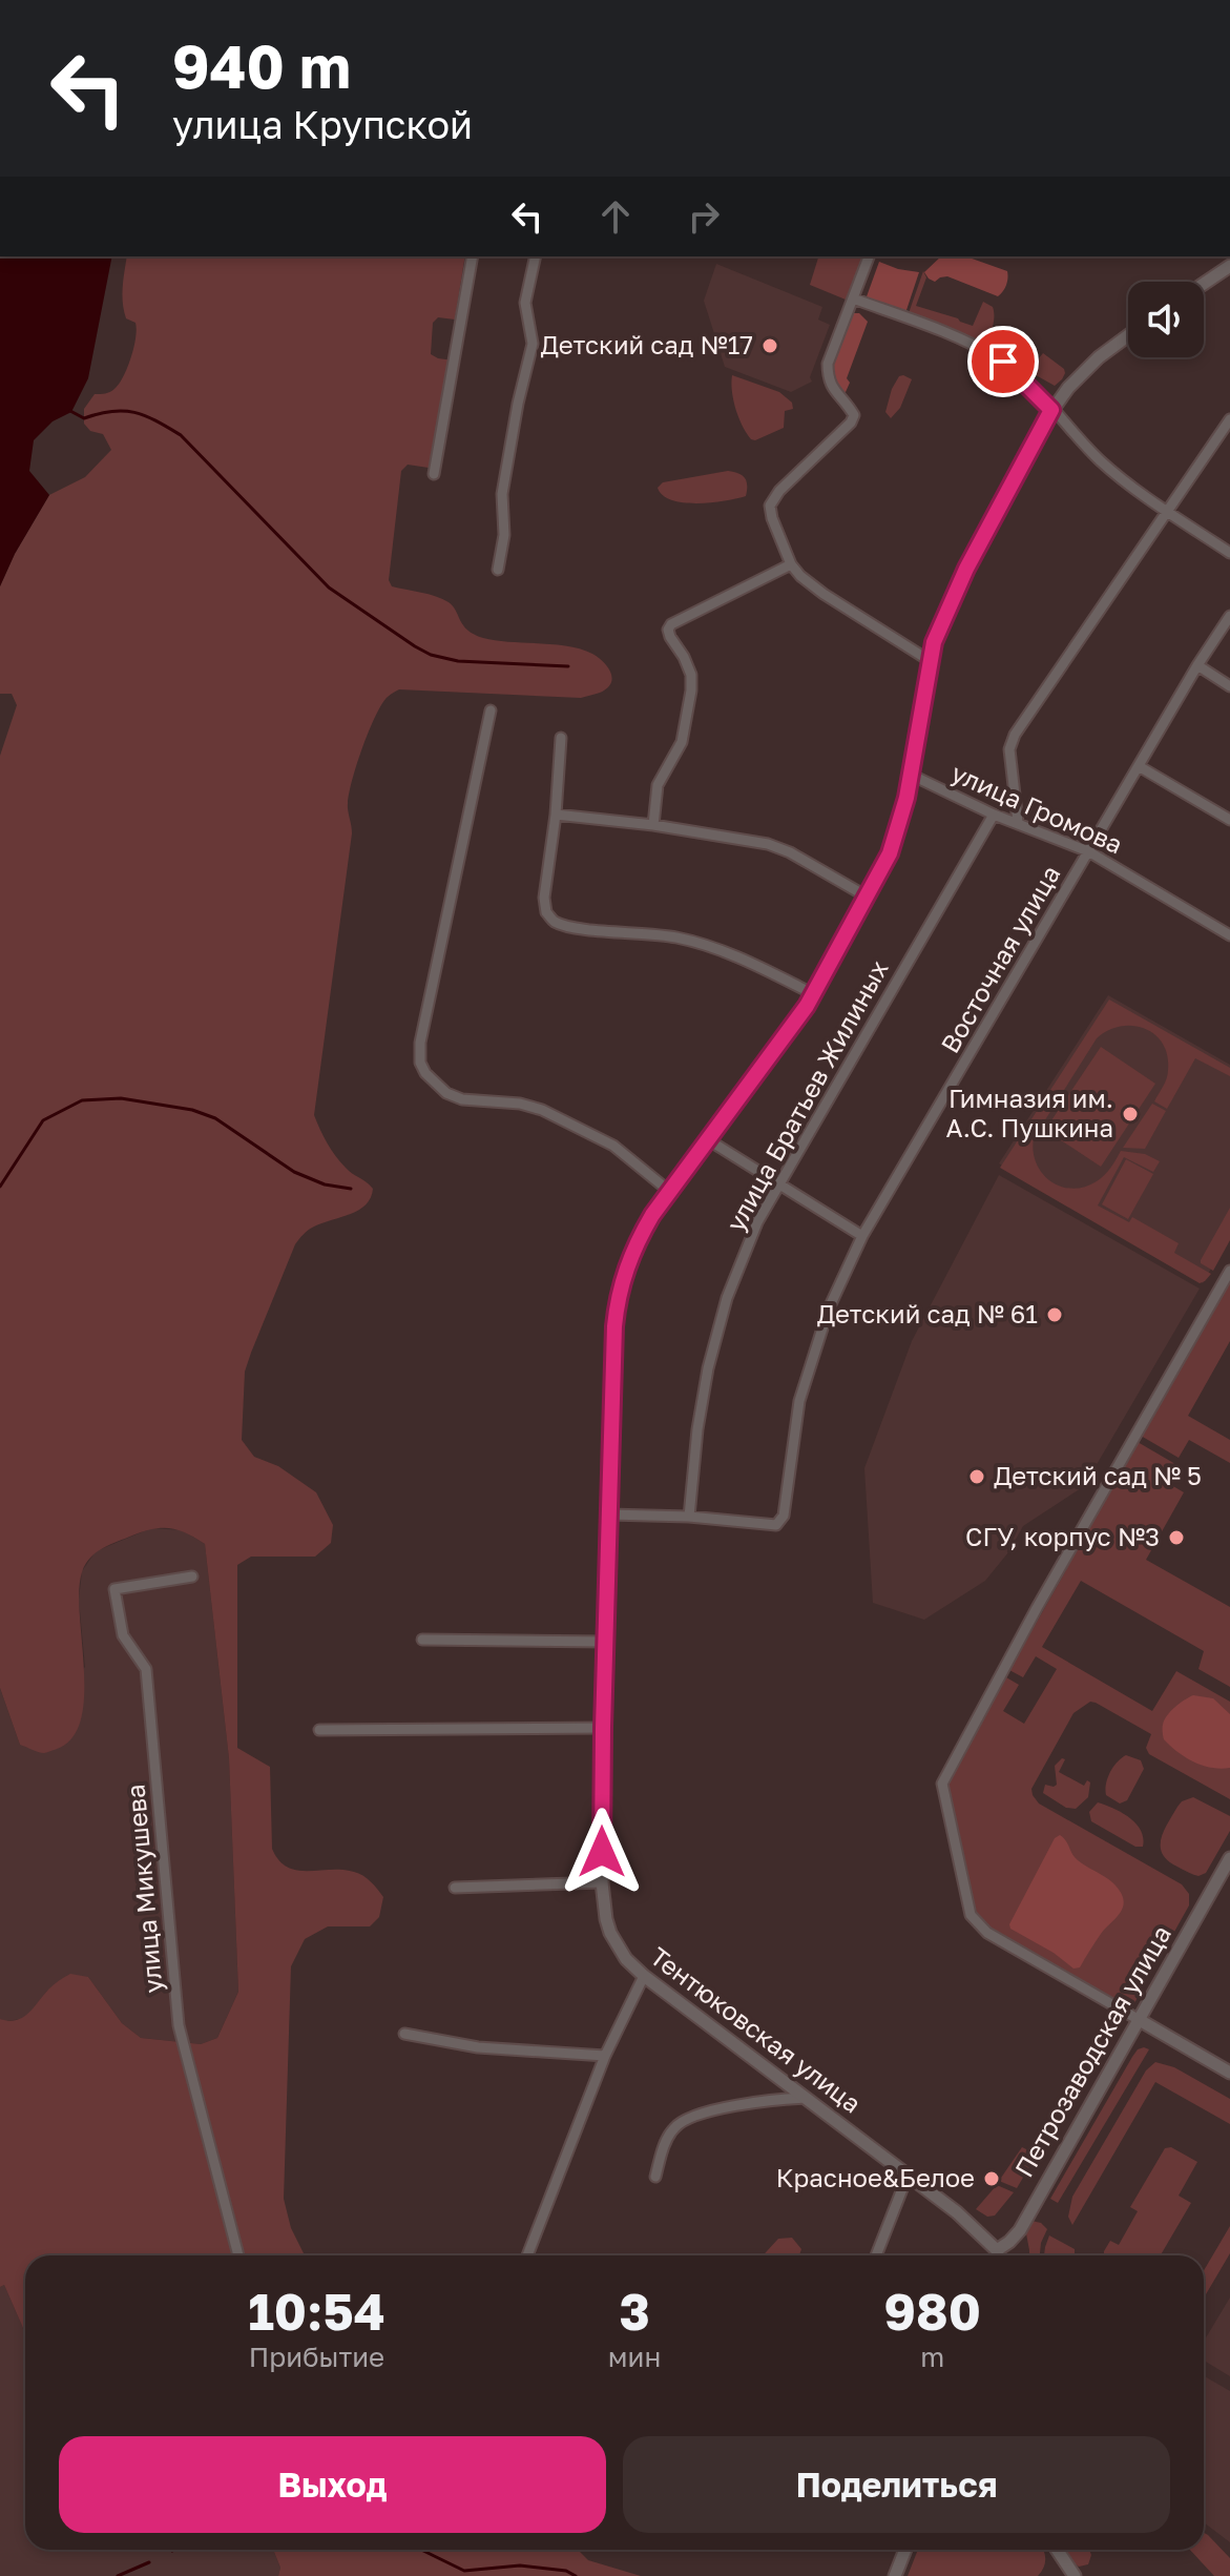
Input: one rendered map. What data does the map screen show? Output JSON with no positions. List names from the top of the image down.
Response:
{
  "streets": {
    "street": [
      "улица Громова",
      "Восточная улица",
      "улица Братьев Жилиных",
      "улица Микушева",
      "Тентюковская улица",
      "Петрозаводская улица"
    ]
  },
  "crossings": [
    ["улица Громова", "Восточная улица"],
    ["улица Громова", "улица Братьев Жилиных"],
    ["улица Громова", "Тентюковская улица"],
    ["Восточная улица", "улица Братьев Жилиных"],
    ["Тентюковская улица", "Петрозаводская улица"]
  ],
  "places": [
    "Детский сад №17",
    "Гимназия им. А.С. Пушкина",
    "Детский сад № 61",
    "Детский сад № 5",
    "СГУ, корпус №3",
    "Красное&Белое"
  ],
  "page": {
    "turn": ["940 m", "улица Крупской"],
    "eta": [
      "10:54",
      "Прибытие",
      "3",
      "мин",
      "980",
      "m"
    ],
    "buttons": ["Выход", "Поделиться"]
  }
}
